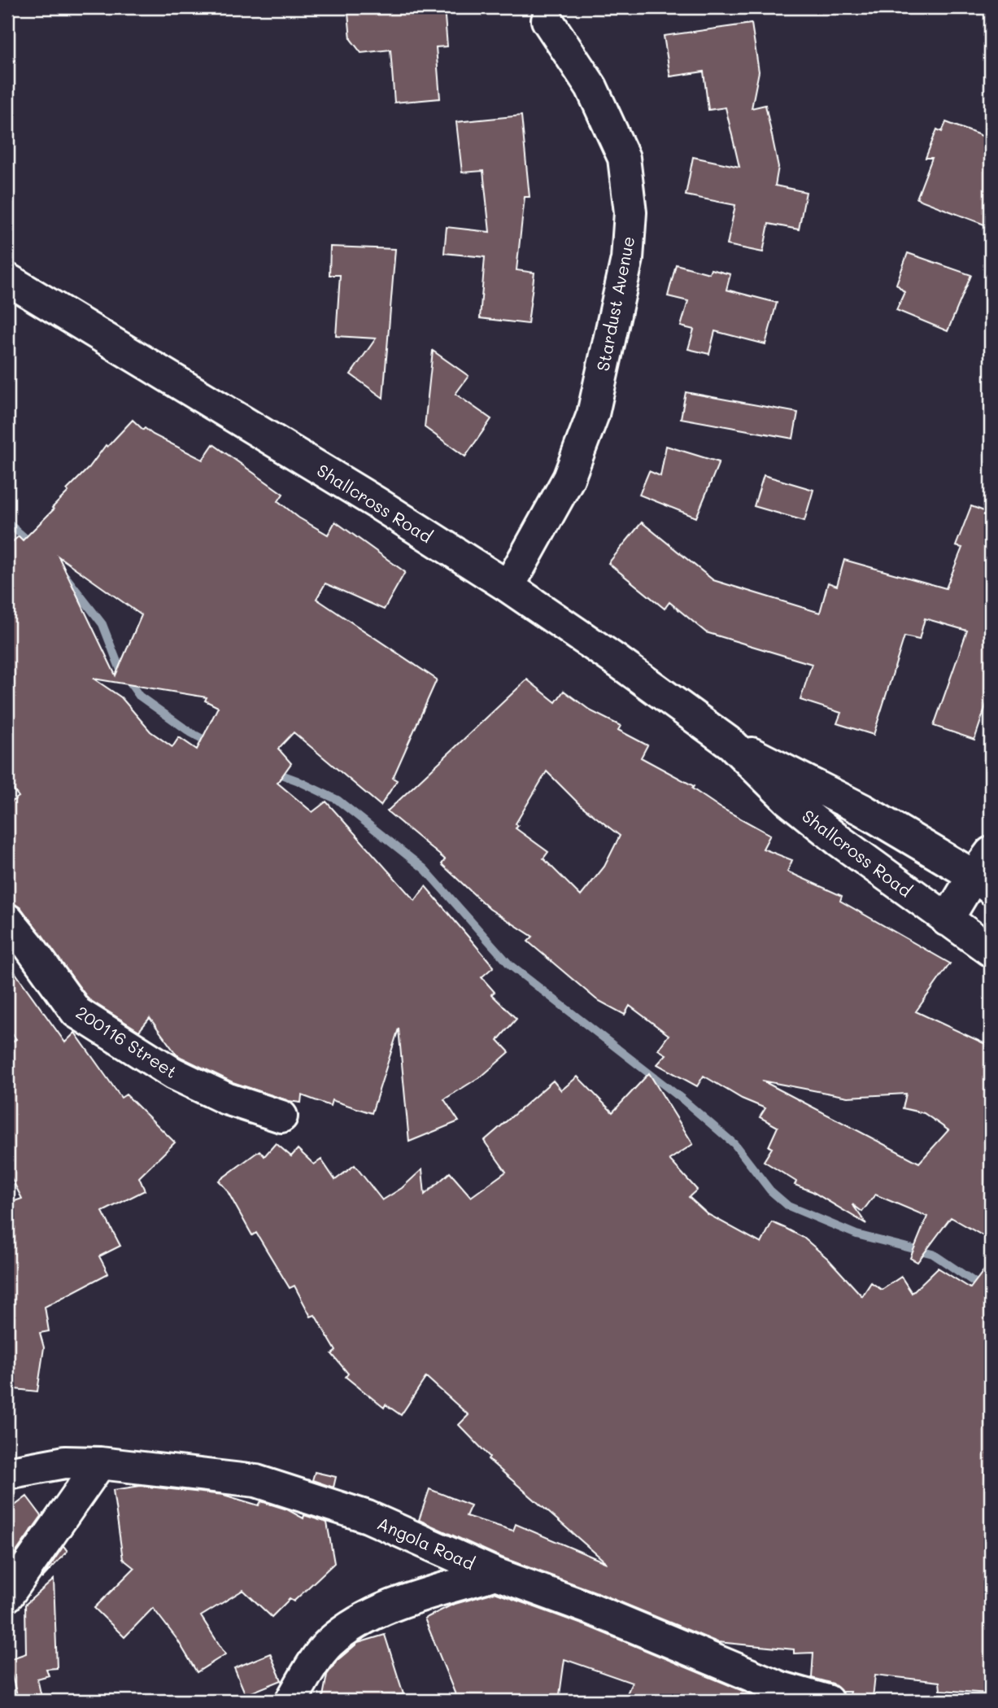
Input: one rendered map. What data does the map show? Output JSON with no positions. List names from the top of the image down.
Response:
{
  "streets": {
    "street": [
      "Stardust Avenue",
      "Shallcross Road",
      "200116 Street",
      "Angola Road"
    ]
  },
  "crossings": [
    ["Stardust Avenue", "Shallcross Road"]
  ]
}
